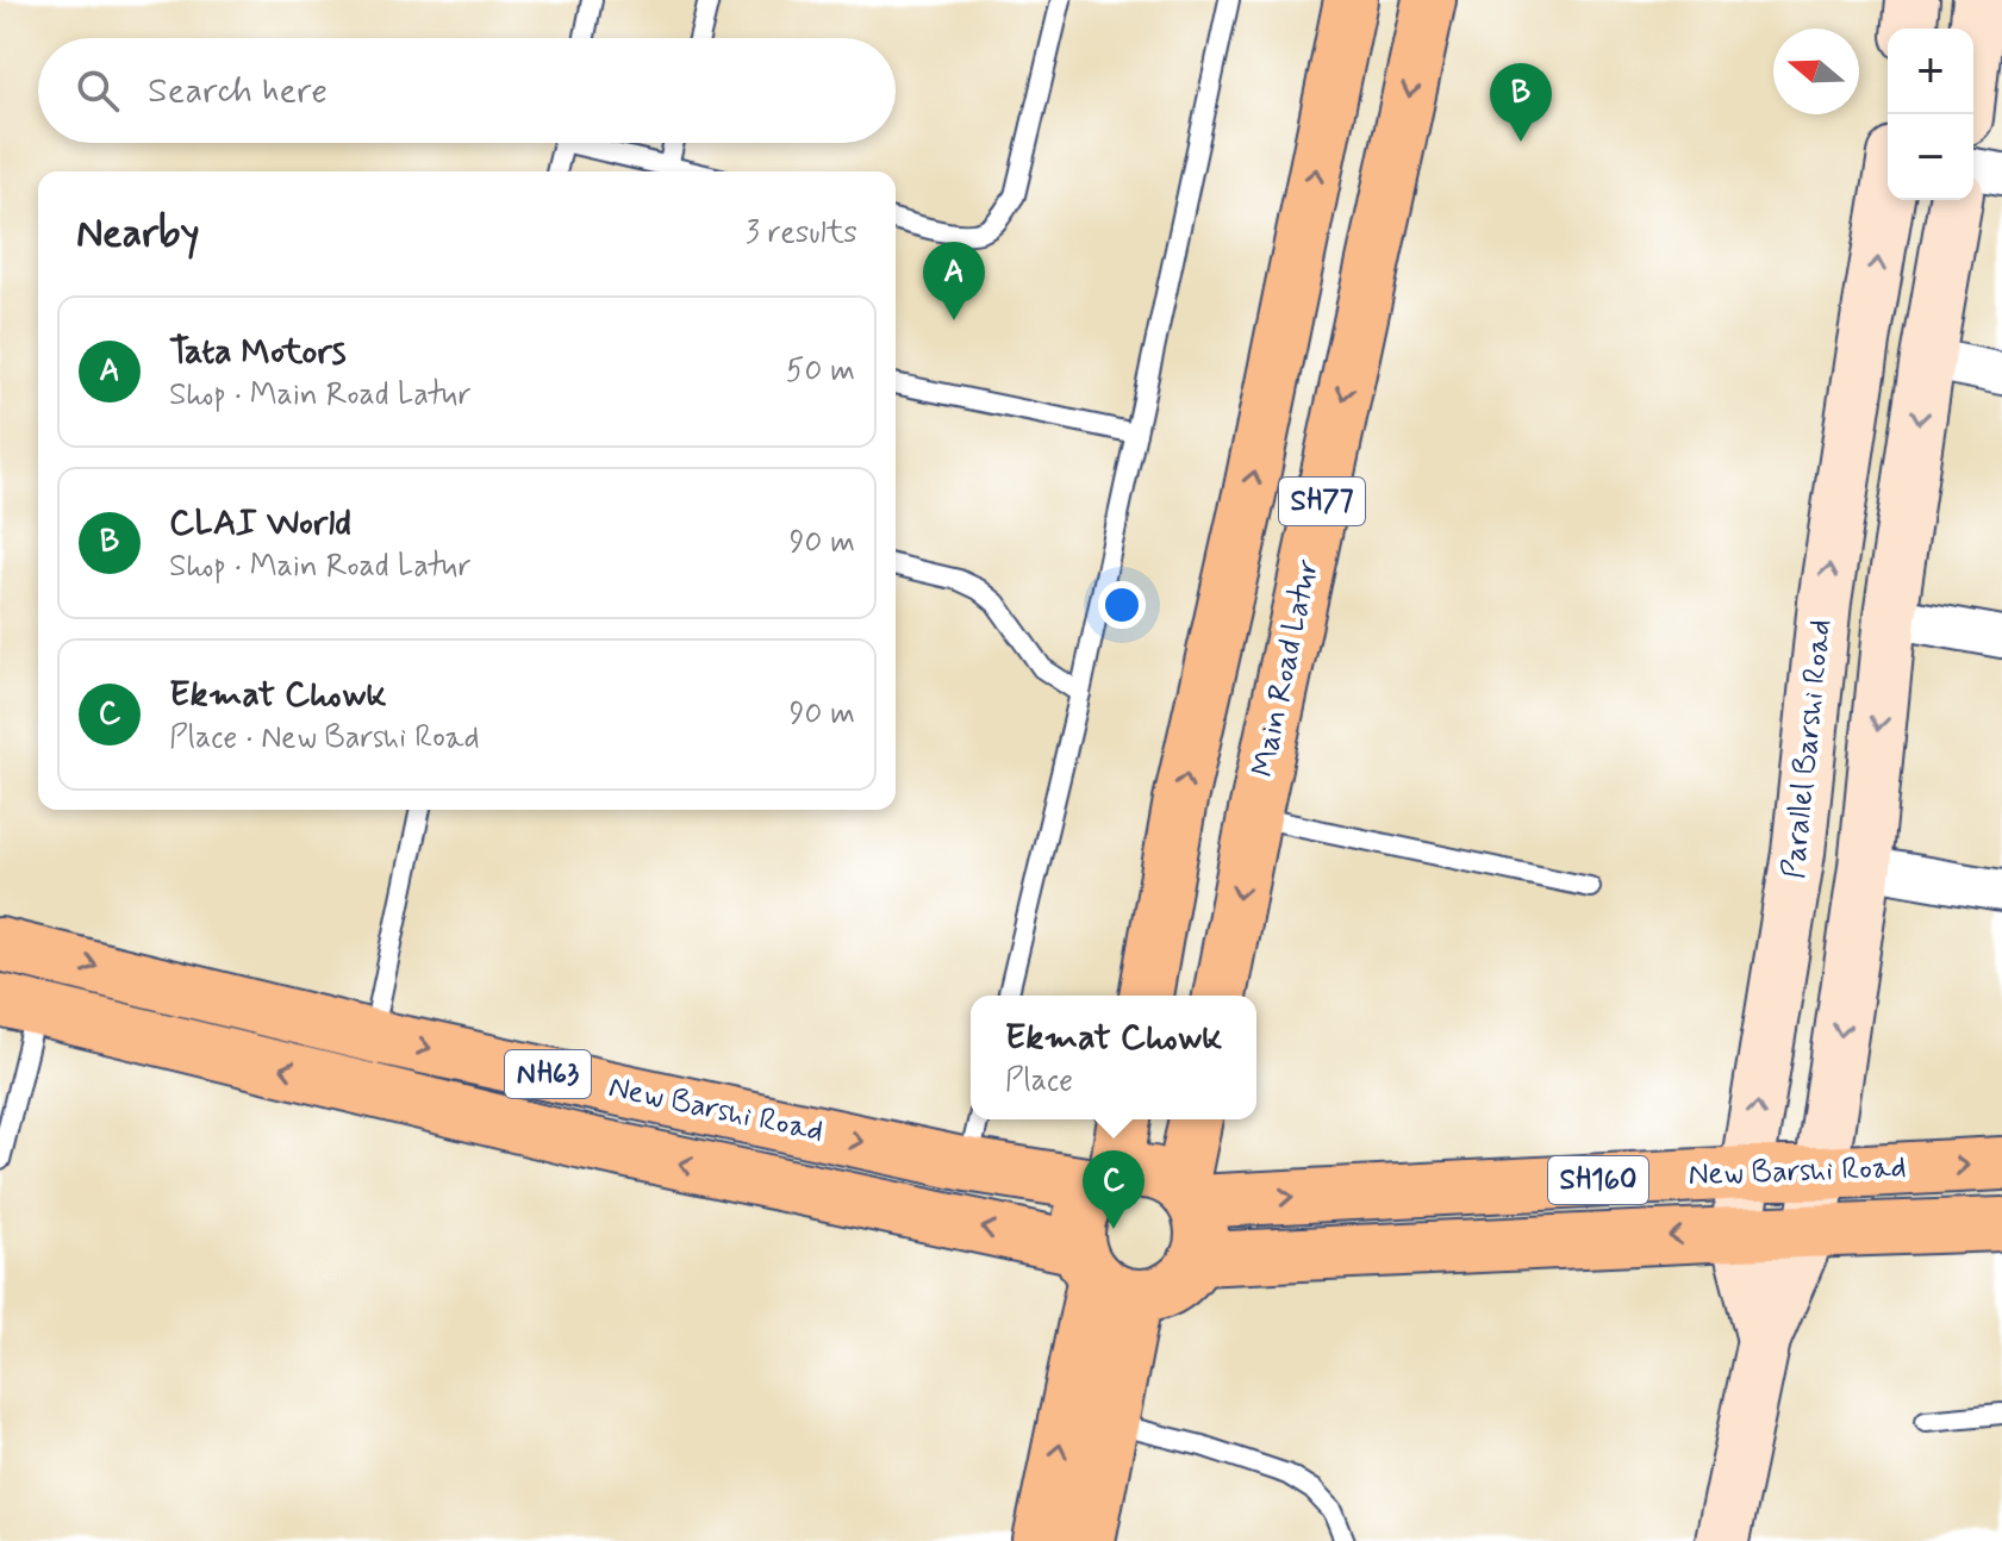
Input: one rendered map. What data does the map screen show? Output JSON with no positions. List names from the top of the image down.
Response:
{
  "streets": {
    "main road": [
      "SH77",
      "Main Road Latur",
      "NH63",
      "New Barshi Road",
      "SH160"
    ],
    "street": ["Parallel Barshi Road"]
  },
  "crossings": [
    ["Parallel Barshi Road", "New Barshi Road"],
    ["NH63", "New Barshi Road"]
  ],
  "north": "left",
  "page": {
    "map_buttons": ["+", "−"],
    "search": "Search here",
    "pins": ["B", "A", "C"],
    "heading": ["Nearby", "3 results"],
    "list": [
      {
        "mark": "A",
        "name": "Tata Motors",
        "note": "Shop · Main Road Latur",
        "value": "50 m"
      },
      {
        "mark": "B",
        "name": "CLAI World",
        "note": "Shop · Main Road Latur",
        "value": "90 m"
      },
      {
        "mark": "C",
        "name": "Ekmat Chowk",
        "note": "Place · New Barshi Road",
        "value": "90 m"
      }
    ],
    "popup": ["Ekmat Chowk", "Place"]
  }
}
